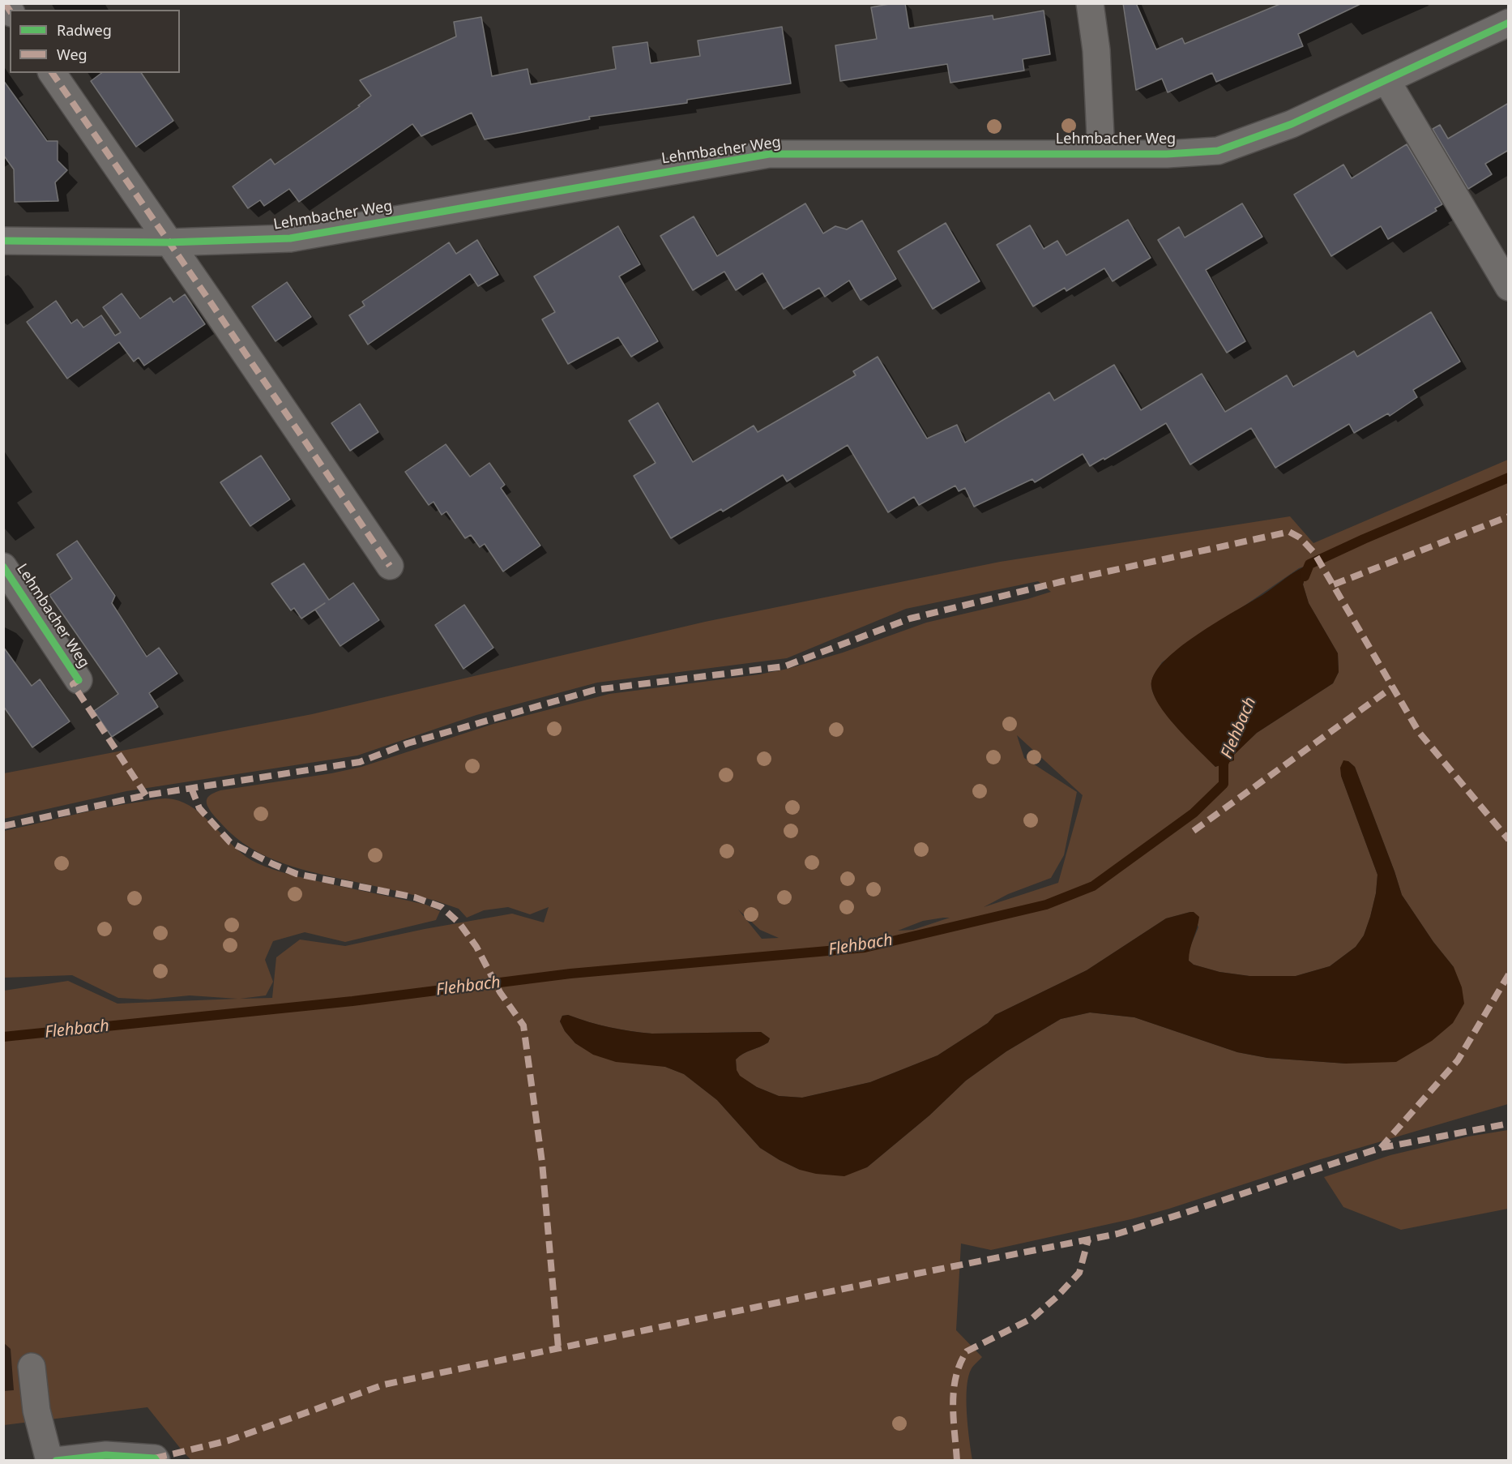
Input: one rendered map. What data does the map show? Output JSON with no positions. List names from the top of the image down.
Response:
{
  "streets": {
    "street": ["Lehmbacher Weg"]
  },
  "water": ["Flehbach"],
  "legend": ["Radweg", "Weg"]
}
